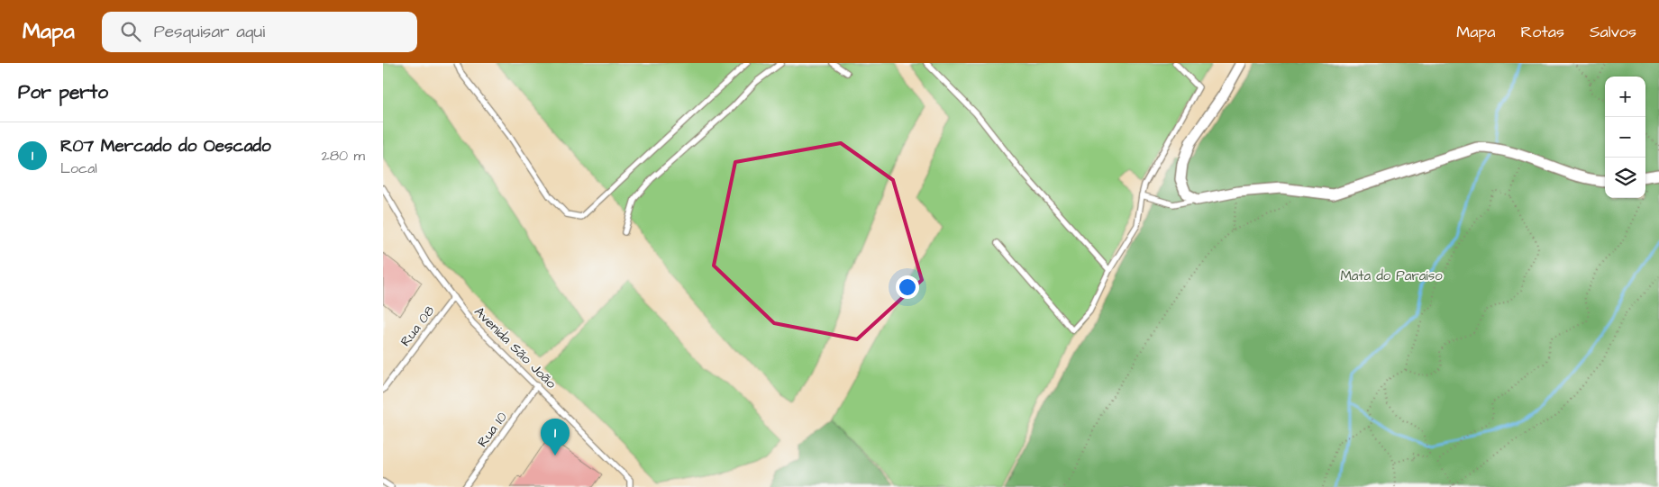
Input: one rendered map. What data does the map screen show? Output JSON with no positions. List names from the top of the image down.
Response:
{
  "streets": {
    "lane": ["Rua 08", "Avenida São João", "Rua 10"]
  },
  "crossings": [
    ["Rua 08", "Avenida São João"],
    ["Avenida São João", "Rua 10"]
  ],
  "parks": ["Mata do Paraíso"],
  "page": {
    "header": "Mapa",
    "search": "Pesquisar aqui",
    "nav": ["Mapa", "Rotas", "Salvos"],
    "heading": "Por perto",
    "map_buttons": ["+", "−"],
    "list": [
      {
        "mark": "1",
        "name": "R07 Mercado do Oescado",
        "note": "Local",
        "value": "280 m"
      }
    ],
    "pins": "1"
  }
}
